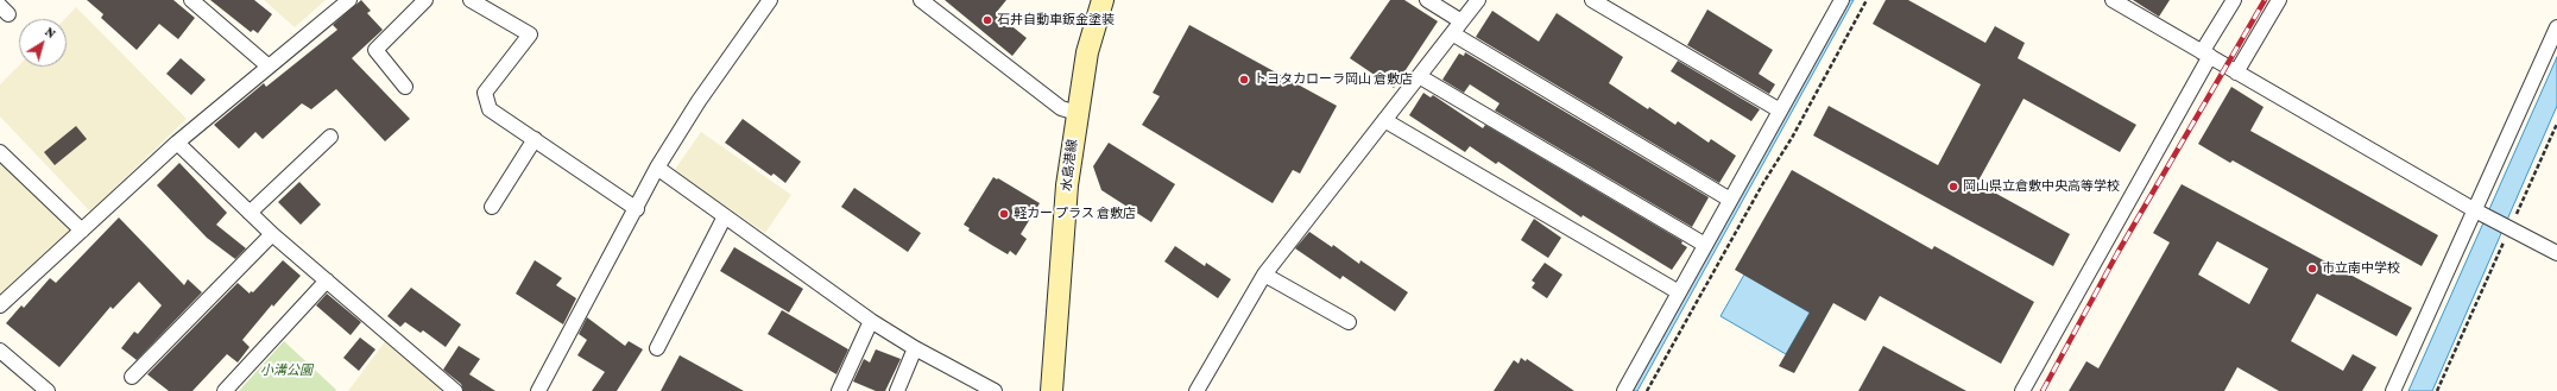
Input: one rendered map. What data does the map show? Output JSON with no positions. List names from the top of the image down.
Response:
{
  "streets": {
    "main road": ["水島港線"]
  },
  "parks": ["小溝公園"],
  "places": [
    "石井自動車鈑金塗装",
    "トヨタカローラ岡山 倉敷店",
    "岡山県立倉敷中央高等学校",
    "軽カー プラス 倉敷店",
    "市立南中学校"
  ],
  "north": "top right"
}
